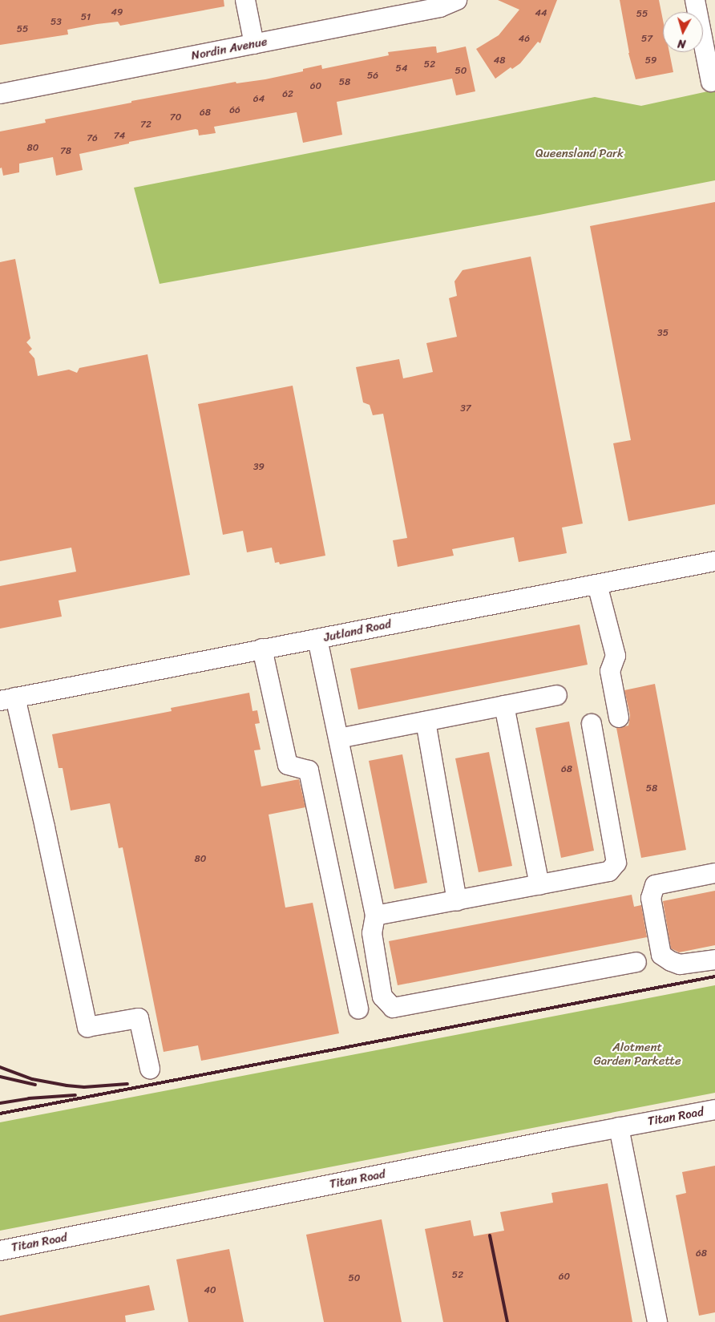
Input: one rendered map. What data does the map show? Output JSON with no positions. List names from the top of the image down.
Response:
{
  "streets": {
    "street": ["Nordin Avenue", "Jutland Road", "Titan Road"]
  },
  "parks": ["Queensland Park", "Alotment Garden Parkette"],
  "house_numbers": [
    "49",
    "44",
    "55",
    "51",
    "53",
    "55",
    "46",
    "57",
    "48",
    "59",
    "52",
    "54",
    "50",
    "56",
    "58",
    "60",
    "62",
    "64",
    "66",
    "68",
    "70",
    "72",
    "74",
    "76",
    "80",
    "78",
    "35",
    "37",
    "39",
    "68",
    "58",
    "80",
    "68",
    "52",
    "60",
    "50",
    "40"
  ],
  "north": "bottom"
}
